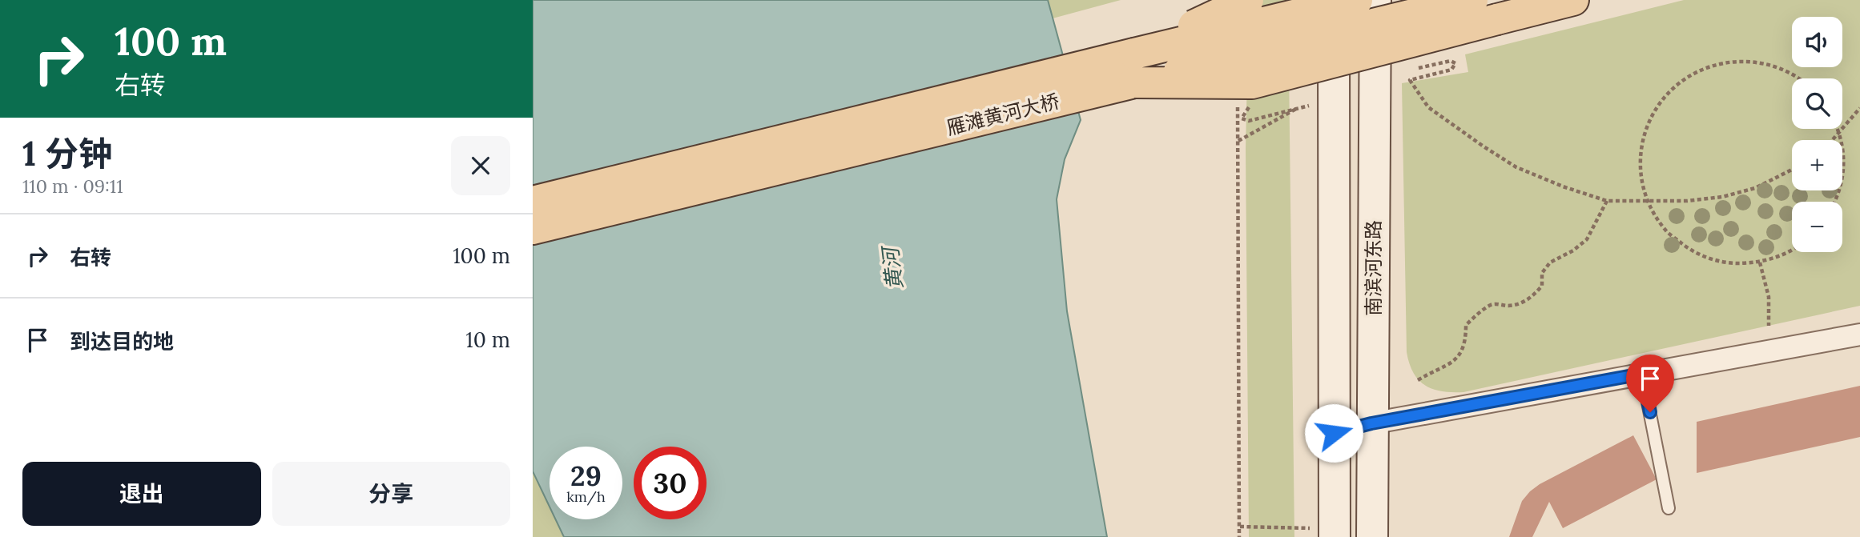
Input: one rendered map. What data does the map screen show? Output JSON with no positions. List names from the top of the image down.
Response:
{
  "streets": {
    "main road": ["雁滩黄河大桥", "南滨河东路"]
  },
  "water": ["黄河"],
  "page": {
    "turn": ["100 m", "右转"],
    "map_buttons": ["+", "−"],
    "heading": ["1 分钟", "110 m · 09:11"],
    "list": [
      {
        "name": "右转",
        "value": "100 m"
      },
      {
        "name": "到达目的地",
        "value": "10 m"
      }
    ],
    "speed": "29 km/h",
    "limit": "30",
    "buttons": ["退出", "分享"]
  }
}
